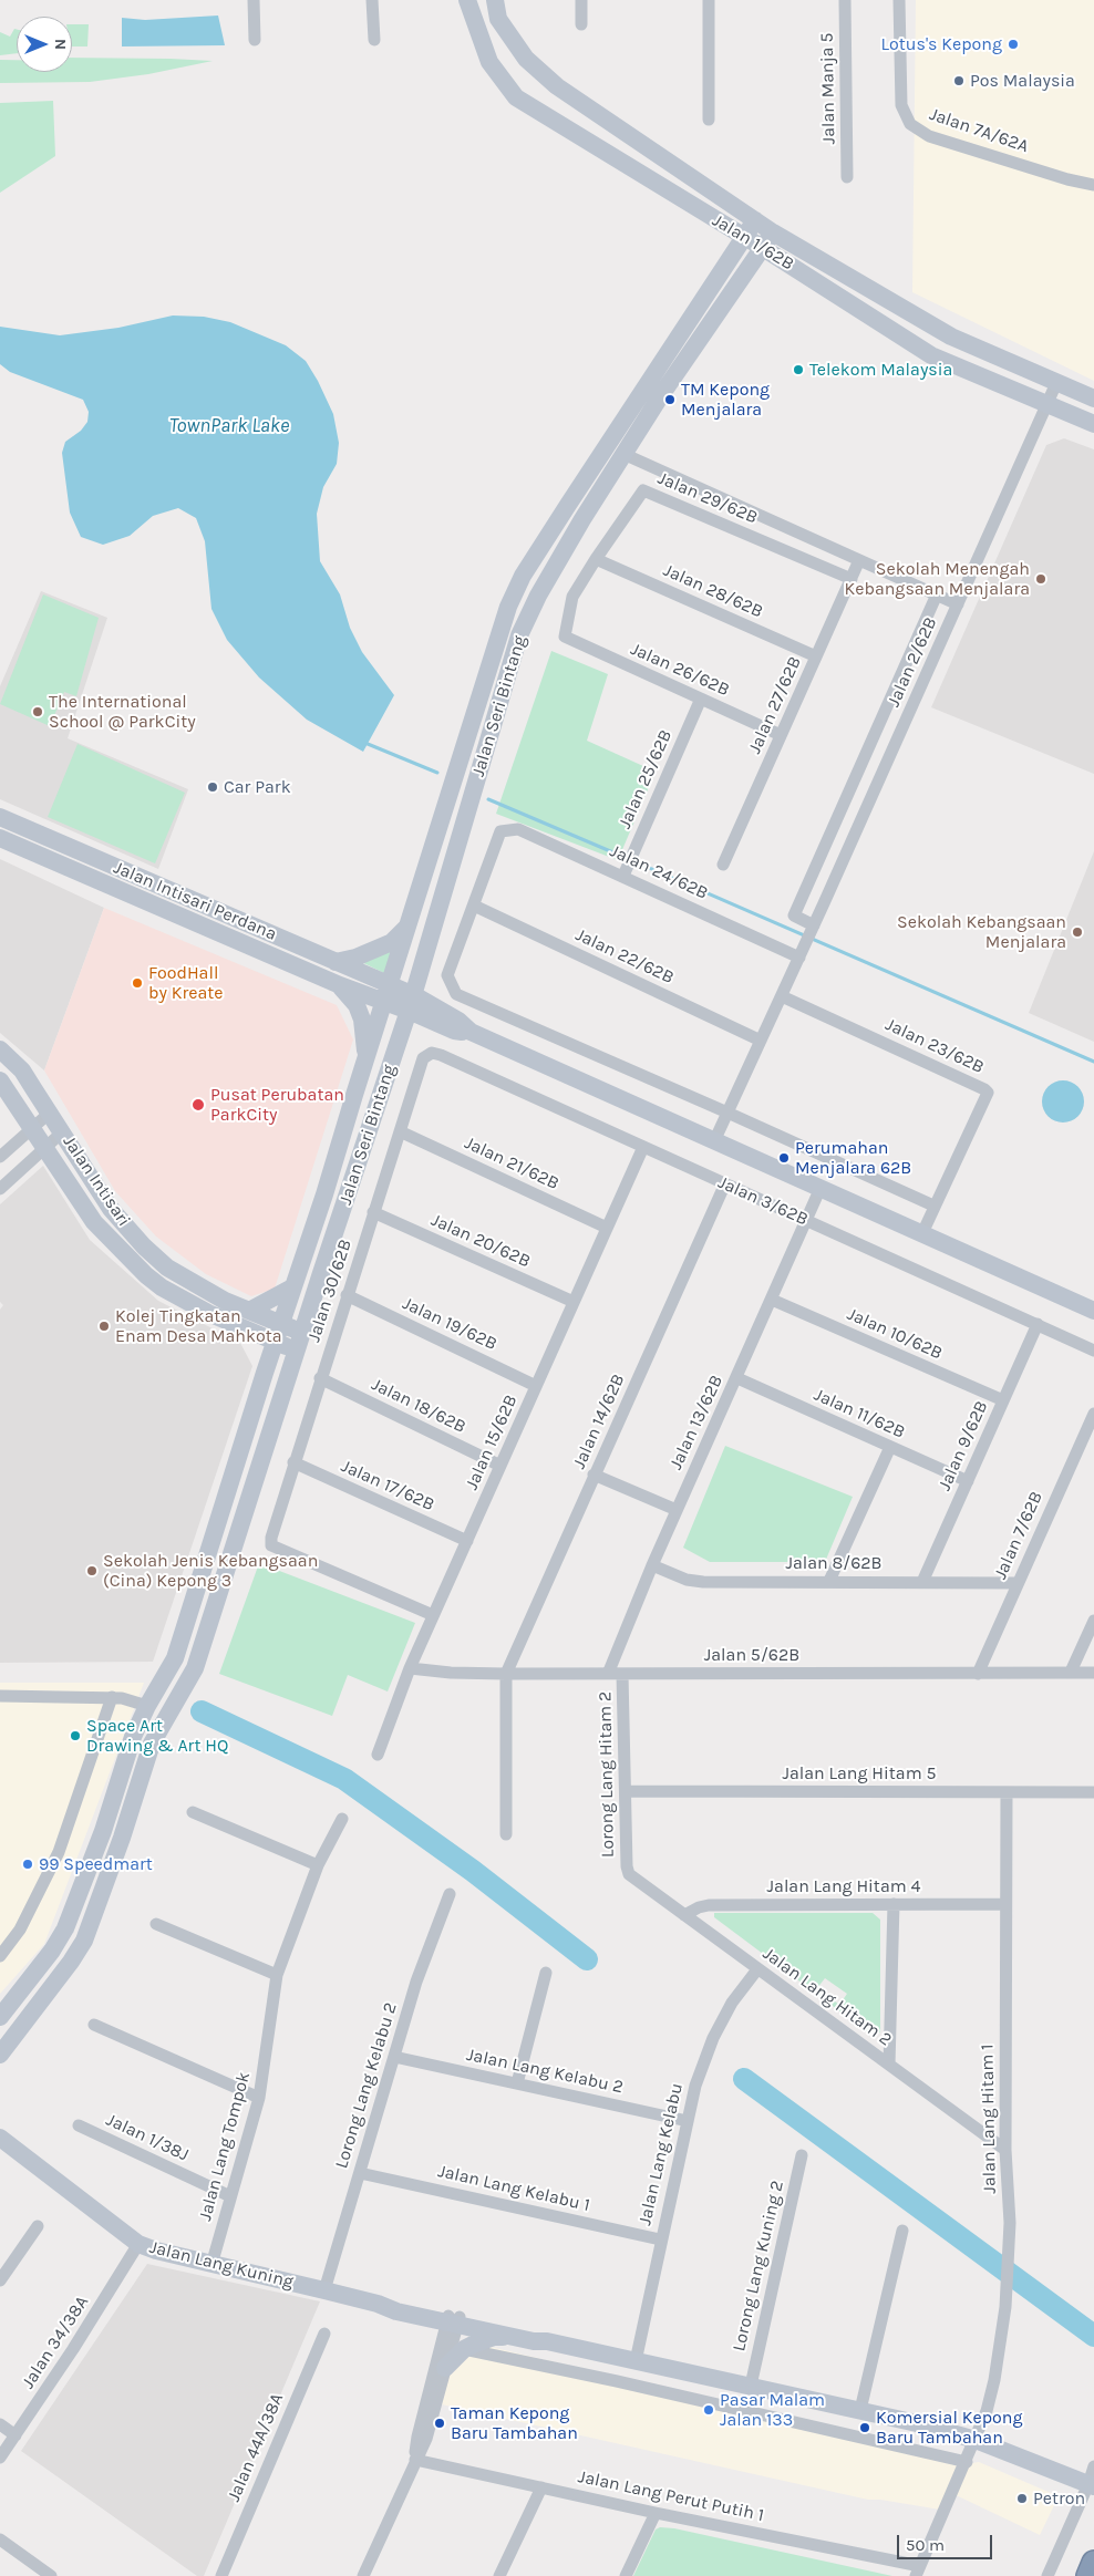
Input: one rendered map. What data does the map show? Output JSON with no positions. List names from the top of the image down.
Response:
{
  "streets": {
    "street": [
      "Jalan Manja 5",
      "Jalan 7A/62A",
      "Jalan 1/62B",
      "Jalan 29/62B",
      "Jalan 28/62B",
      "Jalan 2/62B",
      "Jalan 26/62B",
      "Jalan 27/62B",
      "Jalan Seri Bintang",
      "Jalan 25/62B",
      "Jalan 24/62B",
      "Jalan Intisari Perdana",
      "Jalan 22/62B",
      "Jalan 23/62B",
      "Jalan 21/62B",
      "Jalan Intisari",
      "Jalan 3/62B",
      "Jalan 20/62B",
      "Jalan 30/62B",
      "Jalan 19/62B",
      "Jalan 10/62B",
      "Jalan 18/62B",
      "Jalan 11/62B",
      "Jalan 14/62B",
      "Jalan 13/62B",
      "Jalan 15/62B",
      "Jalan 9/62B",
      "Jalan 17/62B",
      "Jalan 7/62B",
      "Jalan 8/62B",
      "Jalan 5/62B",
      "Jalan Lang Hitam 5",
      "Lorong Lang Hitam 2",
      "Jalan Lang Hitam 4",
      "Jalan Lang Hitam 2",
      "Jalan Lang Kelabu 2",
      "Lorong Lang Kelabu 2",
      "Jalan Lang Hitam 1",
      "Jalan 1/38J",
      "Jalan Lang Tompok",
      "Jalan Lang Kelabu",
      "Jalan Lang Kelabu 1",
      "Jalan Lang Kuning",
      "Lorong Lang Kuning 2",
      "Jalan 34/38A",
      "Jalan 44A/38A",
      "Jalan Lang Perut Putih 1"
    ]
  },
  "crossings": [
    ["Jalan 1/62B", "Jalan 2/62B"],
    ["Jalan 1/62B", "Jalan Seri Bintang"],
    ["Jalan 29/62B", "Jalan 28/62B"],
    ["Jalan 29/62B", "Jalan 2/62B"],
    ["Jalan 29/62B", "Jalan 26/62B"],
    ["Jalan 29/62B", "Jalan 27/62B"],
    ["Jalan 29/62B", "Jalan Seri Bintang"],
    ["Jalan 28/62B", "Jalan 27/62B"],
    ["Jalan 2/62B", "Jalan 24/62B"],
    ["Jalan 2/62B", "Jalan 22/62B"],
    ["Jalan 2/62B", "Jalan 23/62B"],
    ["Jalan 2/62B", "Jalan 3/62B"],
    ["Jalan 26/62B", "Jalan 27/62B"],
    ["Jalan 26/62B", "Jalan 25/62B"],
    ["Jalan Seri Bintang", "Jalan Intisari Perdana"],
    ["Jalan Seri Bintang", "Jalan Intisari"],
    ["Jalan Seri Bintang", "Jalan 3/62B"],
    ["Jalan 25/62B", "Jalan 24/62B"],
    ["Jalan 24/62B", "Jalan 22/62B"],
    ["Jalan Intisari Perdana", "Jalan 3/62B"],
    ["Jalan 23/62B", "Jalan 3/62B"],
    ["Jalan 21/62B", "Jalan 30/62B"],
    ["Jalan 21/62B", "Jalan 15/62B"],
    ["Jalan 3/62B", "Jalan 30/62B"],
    ["Jalan 3/62B", "Jalan 14/62B"],
    ["Jalan 3/62B", "Jalan 13/62B"],
    ["Jalan 3/62B", "Jalan 15/62B"],
    ["Jalan 3/62B", "Jalan 9/62B"],
    ["Jalan 20/62B", "Jalan 30/62B"],
    ["Jalan 20/62B", "Jalan 15/62B"],
    ["Jalan 30/62B", "Jalan 19/62B"],
    ["Jalan 30/62B", "Jalan 18/62B"],
    ["Jalan 30/62B", "Jalan 15/62B"],
    ["Jalan 30/62B", "Jalan 17/62B"],
    ["Jalan 19/62B", "Jalan 15/62B"],
    ["Jalan 10/62B", "Jalan 13/62B"],
    ["Jalan 10/62B", "Jalan 9/62B"],
    ["Jalan 18/62B", "Jalan 15/62B"],
    ["Jalan 11/62B", "Jalan 13/62B"],
    ["Jalan 11/62B", "Jalan 9/62B"],
    ["Jalan 14/62B", "Jalan 5/62B"],
    ["Jalan 13/62B", "Jalan 8/62B"],
    ["Jalan 13/62B", "Jalan 5/62B"],
    ["Jalan 15/62B", "Jalan 17/62B"],
    ["Jalan 15/62B", "Jalan 5/62B"],
    ["Jalan 9/62B", "Jalan 8/62B"],
    ["Jalan 7/62B", "Jalan 8/62B"],
    ["Jalan 7/62B", "Jalan 5/62B"],
    ["Jalan 5/62B", "Lorong Lang Hitam 2"],
    ["Jalan Lang Hitam 5", "Lorong Lang Hitam 2"],
    ["Jalan Lang Hitam 5", "Jalan Lang Hitam 1"],
    ["Lorong Lang Hitam 2", "Jalan Lang Hitam 2"],
    ["Jalan Lang Hitam 4", "Jalan Lang Hitam 2"],
    ["Jalan Lang Hitam 4", "Jalan Lang Hitam 1"],
    ["Jalan Lang Hitam 2", "Jalan Lang Hitam 1"],
    ["Jalan Lang Hitam 2", "Jalan Lang Kelabu"],
    ["Jalan Lang Kelabu 2", "Lorong Lang Kelabu 2"],
    ["Jalan Lang Kelabu 2", "Jalan Lang Kelabu"],
    ["Lorong Lang Kelabu 2", "Jalan Lang Kelabu 1"],
    ["Lorong Lang Kelabu 2", "Jalan Lang Kuning"],
    ["Jalan Lang Hitam 1", "Jalan Lang Kuning"],
    ["Jalan Lang Hitam 1", "Jalan Lang Perut Putih 1"],
    ["Jalan 1/38J", "Jalan Lang Tompok"],
    ["Jalan Lang Tompok", "Jalan Lang Kuning"],
    ["Jalan Lang Kelabu", "Jalan Lang Kelabu 1"],
    ["Jalan Lang Kelabu", "Jalan Lang Kuning"],
    ["Jalan Lang Kuning", "Lorong Lang Kuning 2"],
    ["Jalan Lang Kuning", "Jalan 34/38A"]
  ],
  "water": ["TownPark Lake"],
  "places": [
    "Lotus's Kepong",
    "Pos Malaysia",
    "Telekom Malaysia",
    "TM Kepong Menjalara",
    "Sekolah Menengah Kebangsaan Menjalara",
    "The International School @ ParkCity",
    "Car Park",
    "Sekolah Kebangsaan Menjalara",
    "FoodHall by Kreate",
    "Pusat Perubatan ParkCity",
    "Perumahan Menjalara 62B",
    "Kolej Tingkatan Enam Desa Mahkota",
    "Sekolah Jenis Kebangsaan (Cina) Kepong 3",
    "Space Art Drawing & Art HQ",
    "99 Speedmart",
    "Pasar Malam Jalan 133",
    "Taman Kepong Baru Tambahan",
    "Komersial Kepong Baru Tambahan",
    "Petron"
  ],
  "scale_bar": "50 m",
  "north": "right"
}
